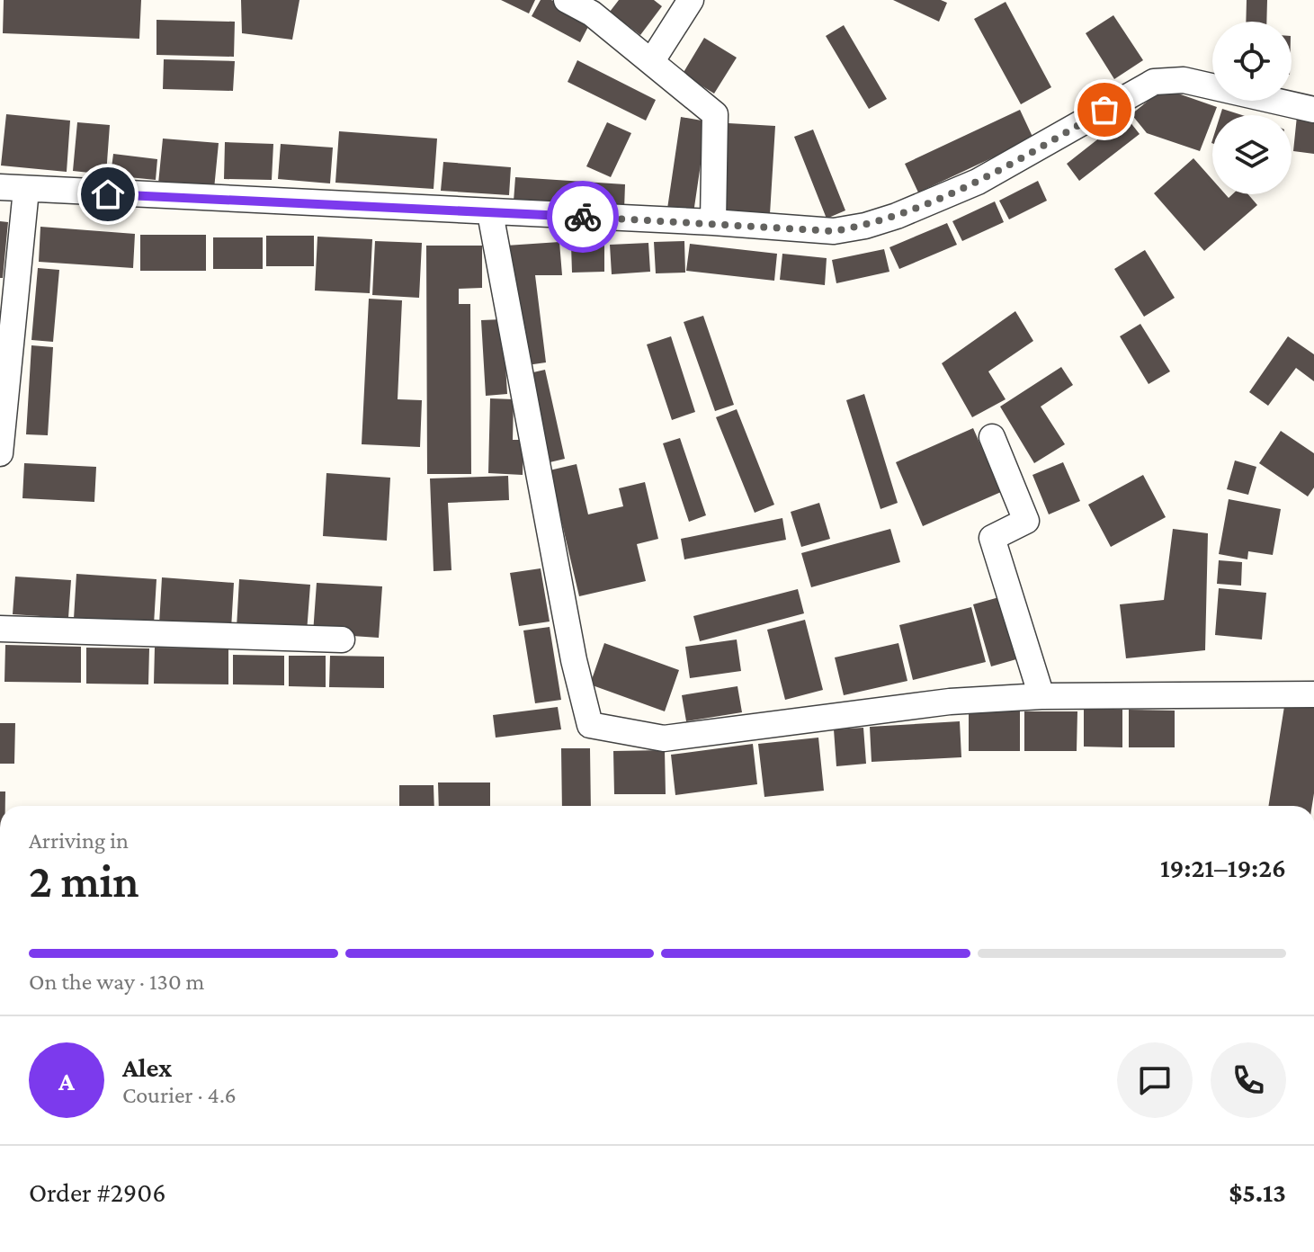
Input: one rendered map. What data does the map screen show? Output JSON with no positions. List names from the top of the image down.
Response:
{
  "page": {
    "heading": ["2 min", "Arriving in", "19:21–19:26"],
    "panel": [
      "Alex",
      "Courier · 4.6",
      "Order #2906",
      "$5.13"
    ],
    "bar": "On the way · 130 m",
    "round": "A"
  }
}
